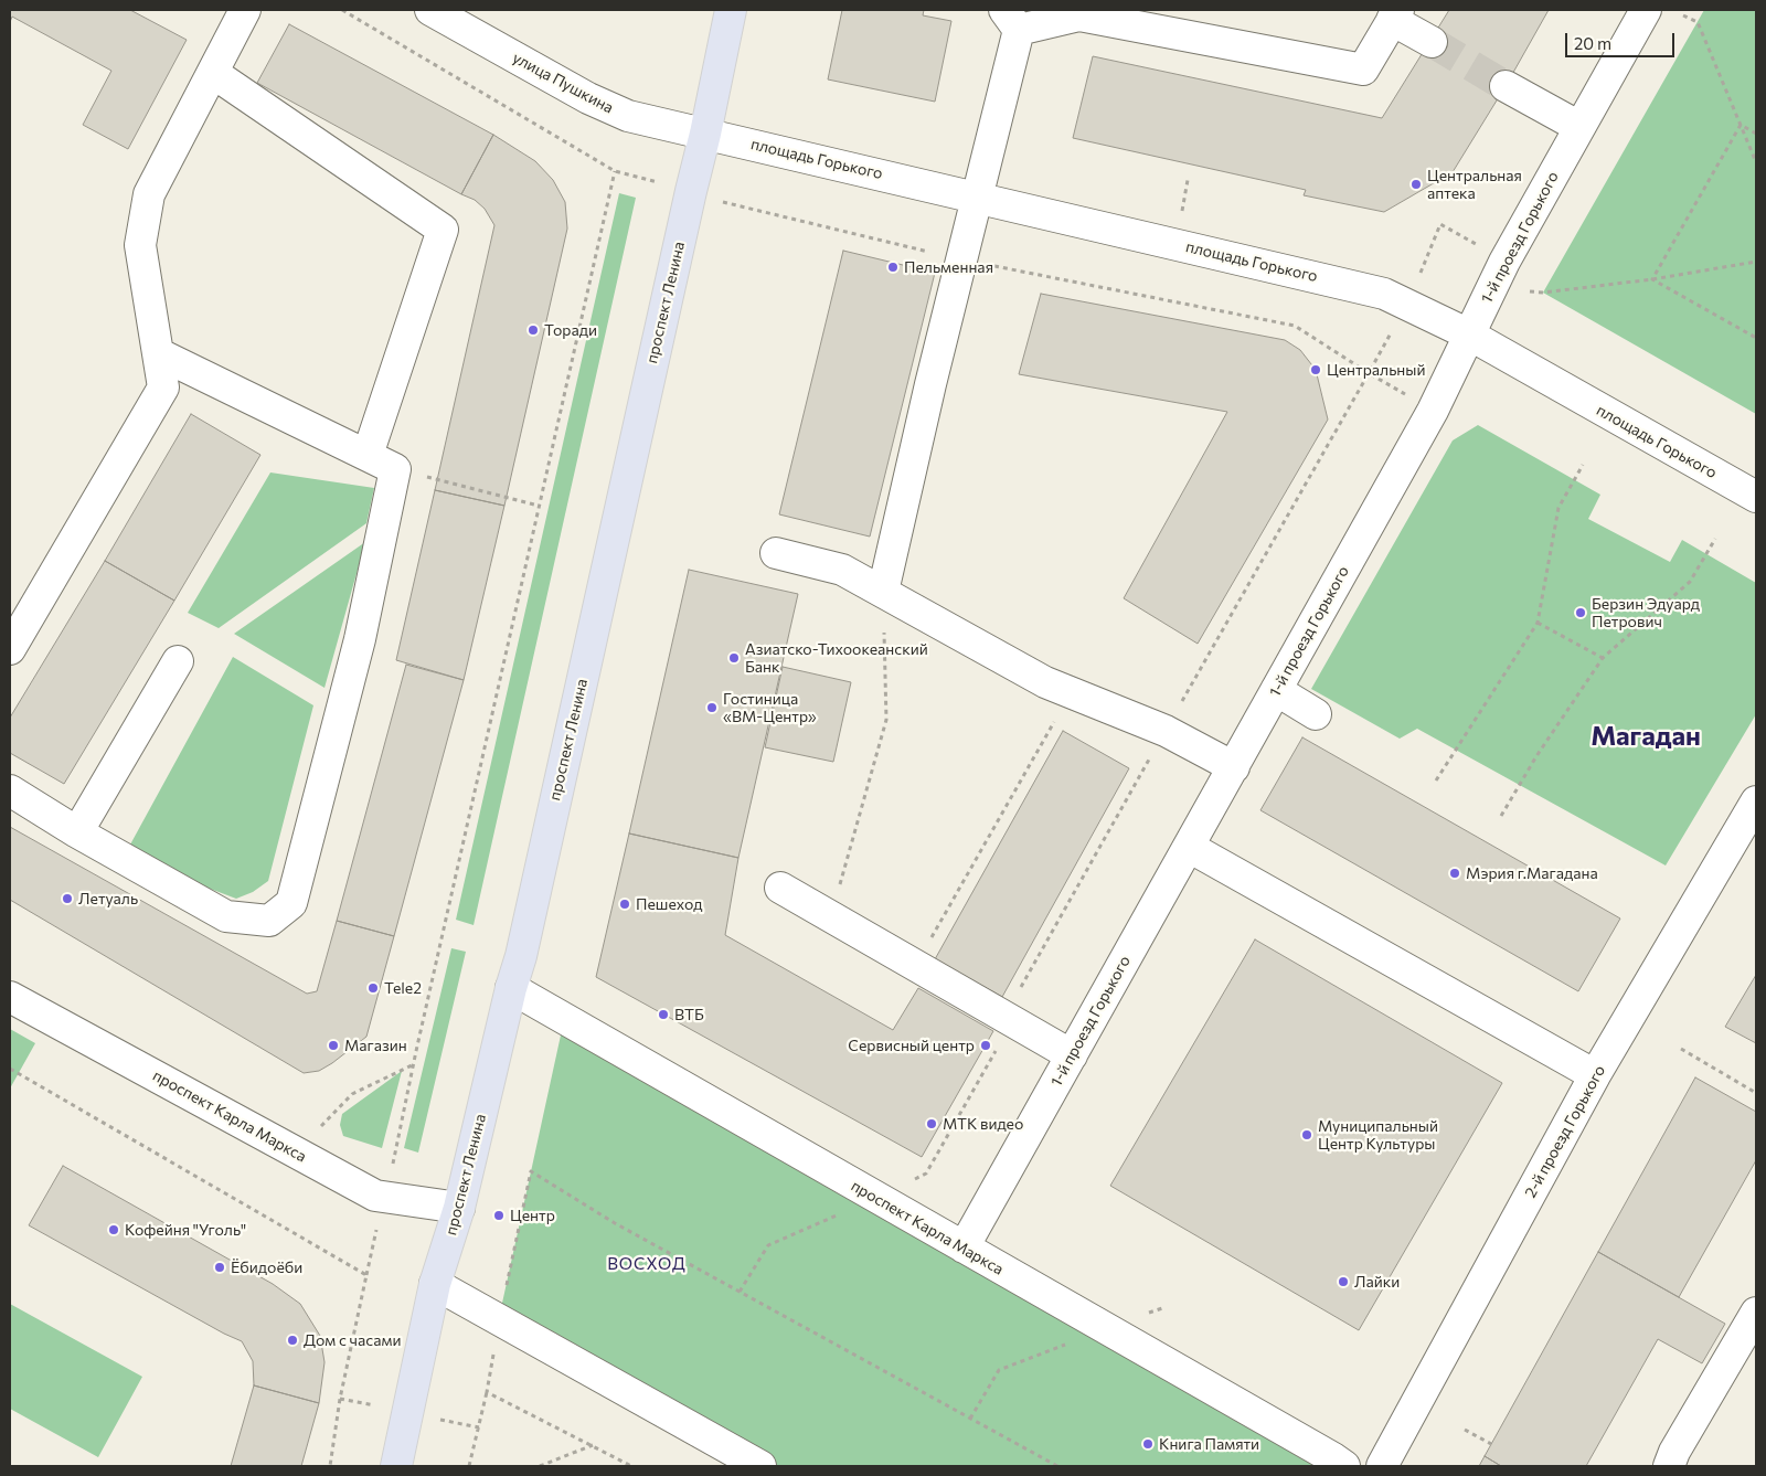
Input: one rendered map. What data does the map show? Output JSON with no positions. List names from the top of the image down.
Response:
{
  "streets": {
    "main road": ["проспект Ленина"],
    "street": [
      "улица Пушкина",
      "площадь Горького",
      "1-й проезд Горького",
      "проспект Карла Маркса",
      "2-й проезд Горького"
    ]
  },
  "crossings": [
    ["улица Пушкина", "площадь Горького"],
    ["улица Пушкина", "проспект Ленина"],
    ["площадь Горького", "1-й проезд Горького"],
    ["площадь Горького", "проспект Ленина"],
    ["1-й проезд Горького", "проспект Карла Маркса"],
    ["проспект Ленина", "проспект Карла Маркса"]
  ],
  "districts": ["Магадан", "ВОСХОД"],
  "places": [
    "Центральная аптека",
    "Пельменная",
    "Торади",
    "Центральный",
    "Берзин Эдуард Петрович",
    "Азиатско-Тихоокеанский Банк",
    "Гостиница «ВМ-Центр»",
    "Мэрия г.Магадана",
    "Летуаль",
    "Пешеход",
    "Tele2",
    "ВТБ",
    "Магазин",
    "Сервисный центр",
    "МТК видео",
    "Муниципальный Центр Культуры",
    "Центр",
    "Кофейня \"Уголь\"",
    "Ёбидоёби",
    "Лайки",
    "Дом с часами",
    "Книга Памяти"
  ],
  "scale_bar": "20 m"
}
